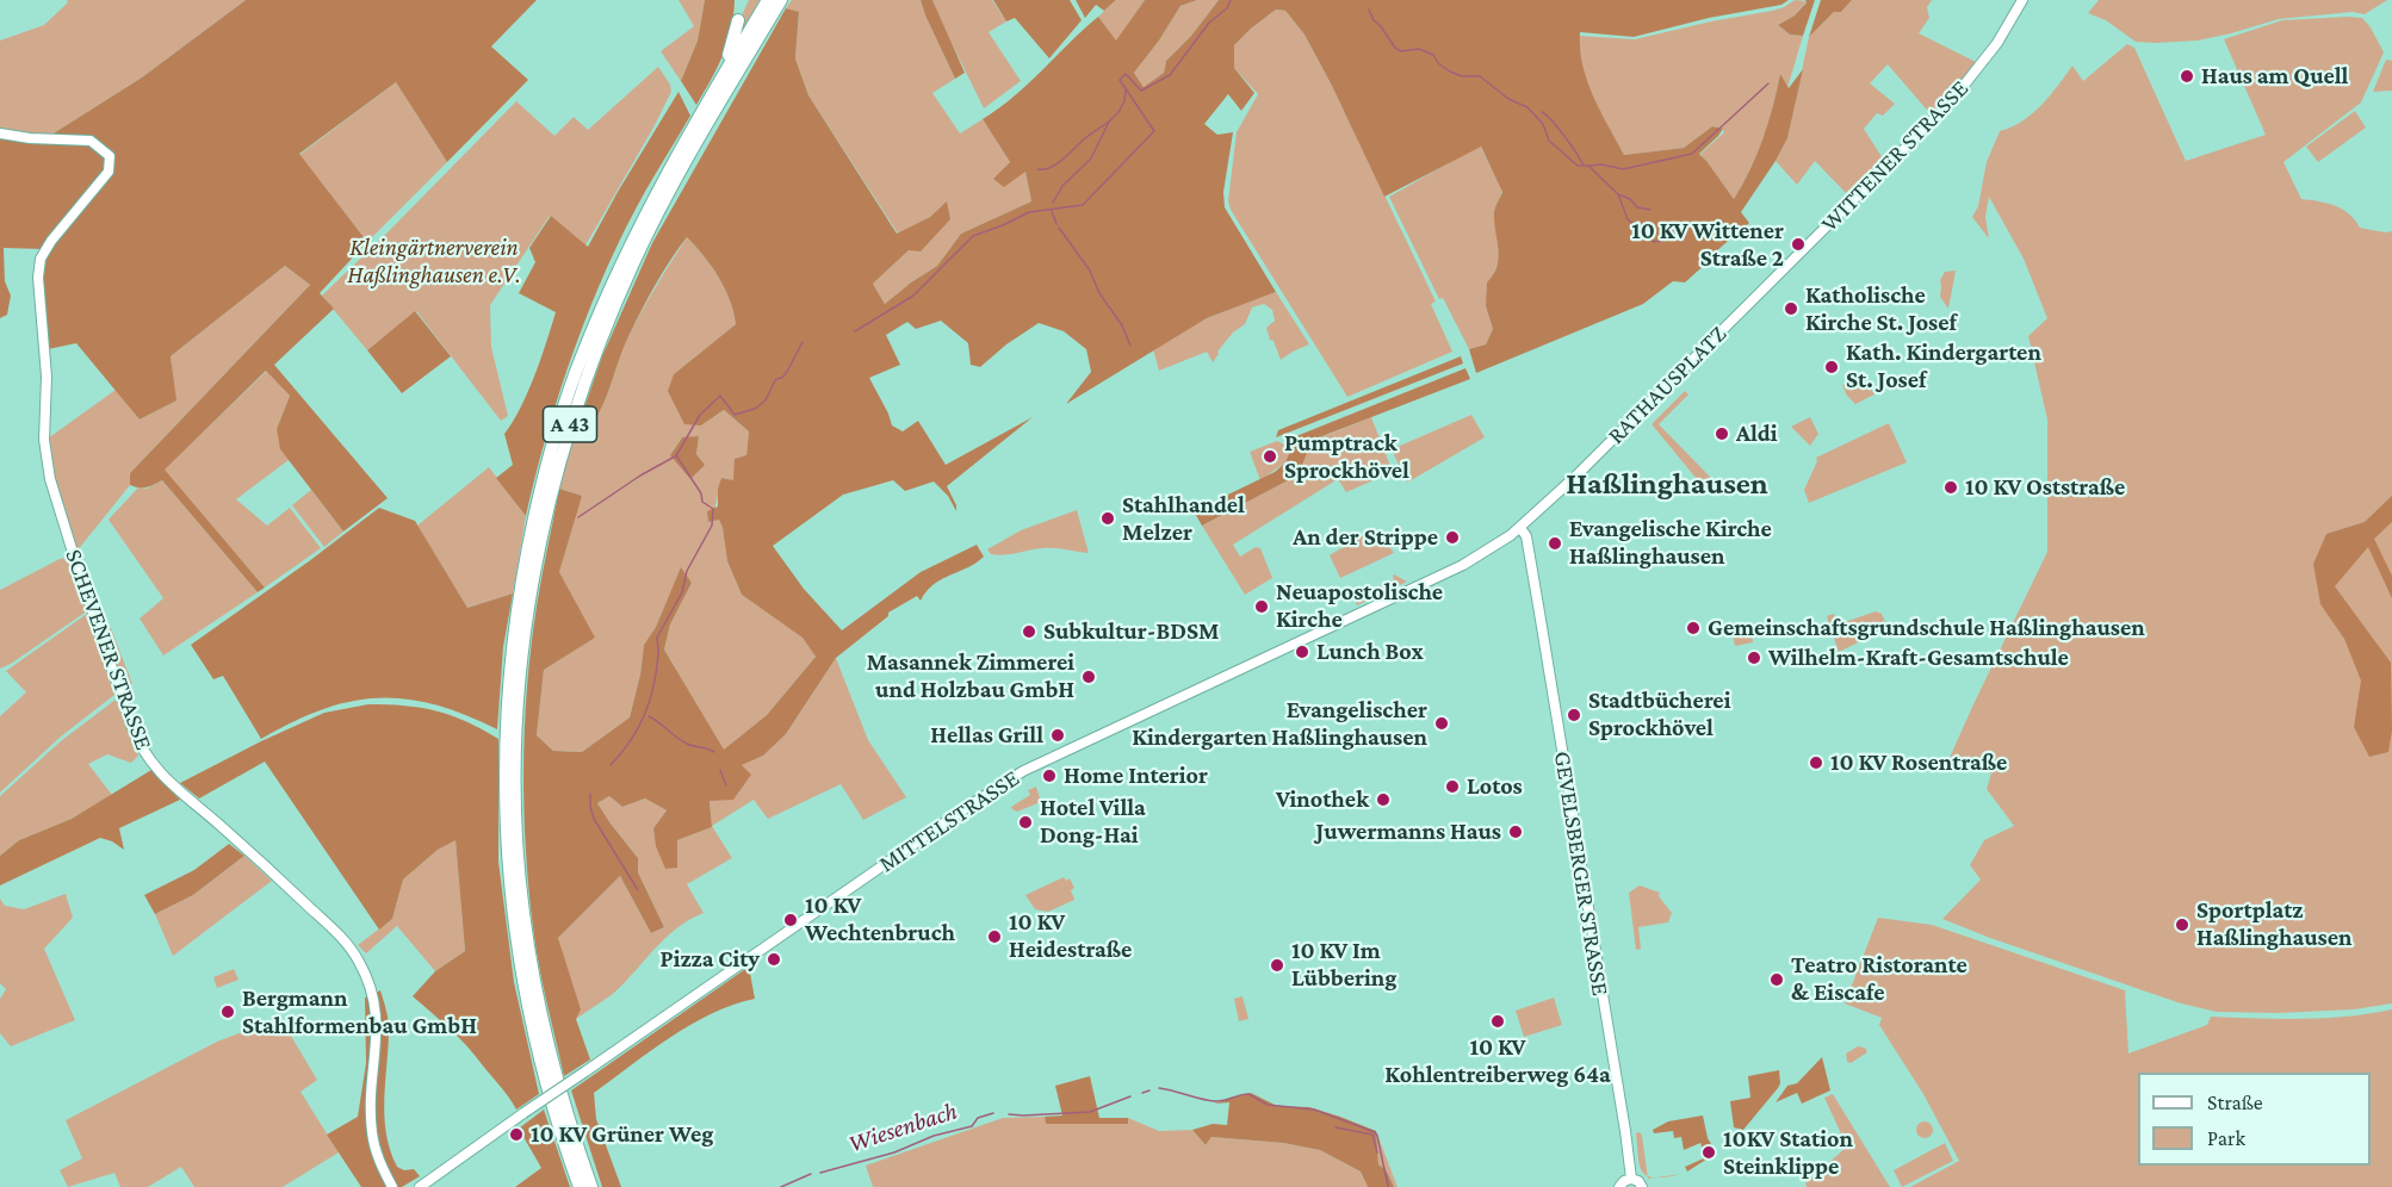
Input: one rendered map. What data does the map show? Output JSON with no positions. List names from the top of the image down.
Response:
{
  "streets": {
    "highway": ["A 43"],
    "main road": [
      "WITTENER STRASSE",
      "RATHAUSPLATZ",
      "SCHEVENER STRASSE",
      "MITTELSTRASSE",
      "GEVELSBERGER STRASSE"
    ]
  },
  "crossings": [
    ["WITTENER STRASSE", "RATHAUSPLATZ"],
    ["RATHAUSPLATZ", "MITTELSTRASSE"],
    ["RATHAUSPLATZ", "GEVELSBERGER STRASSE"],
    ["MITTELSTRASSE", "GEVELSBERGER STRASSE"]
  ],
  "districts": ["Haßlinghausen"],
  "water": ["Wiesenbach"],
  "parks": ["Kleingärtnerverein Haßlinghausen e.V."],
  "places": [
    "Haus am Quell",
    "10 KV Wittener Straße 2",
    "Katholische Kirche St. Josef",
    "Kath. Kindergarten St. Josef",
    "Aldi",
    "Pumptrack Sprockhövel",
    "10 KV Oststraße",
    "Stahlhandel Melzer",
    "An der Strippe",
    "Evangelische Kirche Haßlinghausen",
    "Neuapostolische Kirche",
    "Gemeinschaftsgrundschule Haßlinghausen",
    "Subkultur-BDSM",
    "Lunch Box",
    "Wilhelm-Kraft-Gesamtschule",
    "Masannek Zimmerei und Holzbau GmbH",
    "Stadtbücherei Sprockhövel",
    "Evangelischer Kindergarten Haßlinghausen",
    "Hellas Grill",
    "10 KV Rosentraße",
    "Home Interior",
    "Lotos",
    "Vinothek",
    "Hotel Villa Dong-Hai",
    "Juwermanns Haus",
    "10 KV Wechtenbruch",
    "Sportplatz Haßlinghausen",
    "10 KV Heidestraße",
    "Pizza City",
    "10 KV Im Lübbering",
    "Teatro Ristorante & Eiscafe",
    "Bergmann Stahlformenbau GmbH",
    "10 KV Kohlentreiberweg 64a",
    "10 KV Grüner Weg",
    "10KV Station Steinklippe"
  ],
  "legend": ["Straße", "Park"]
}
